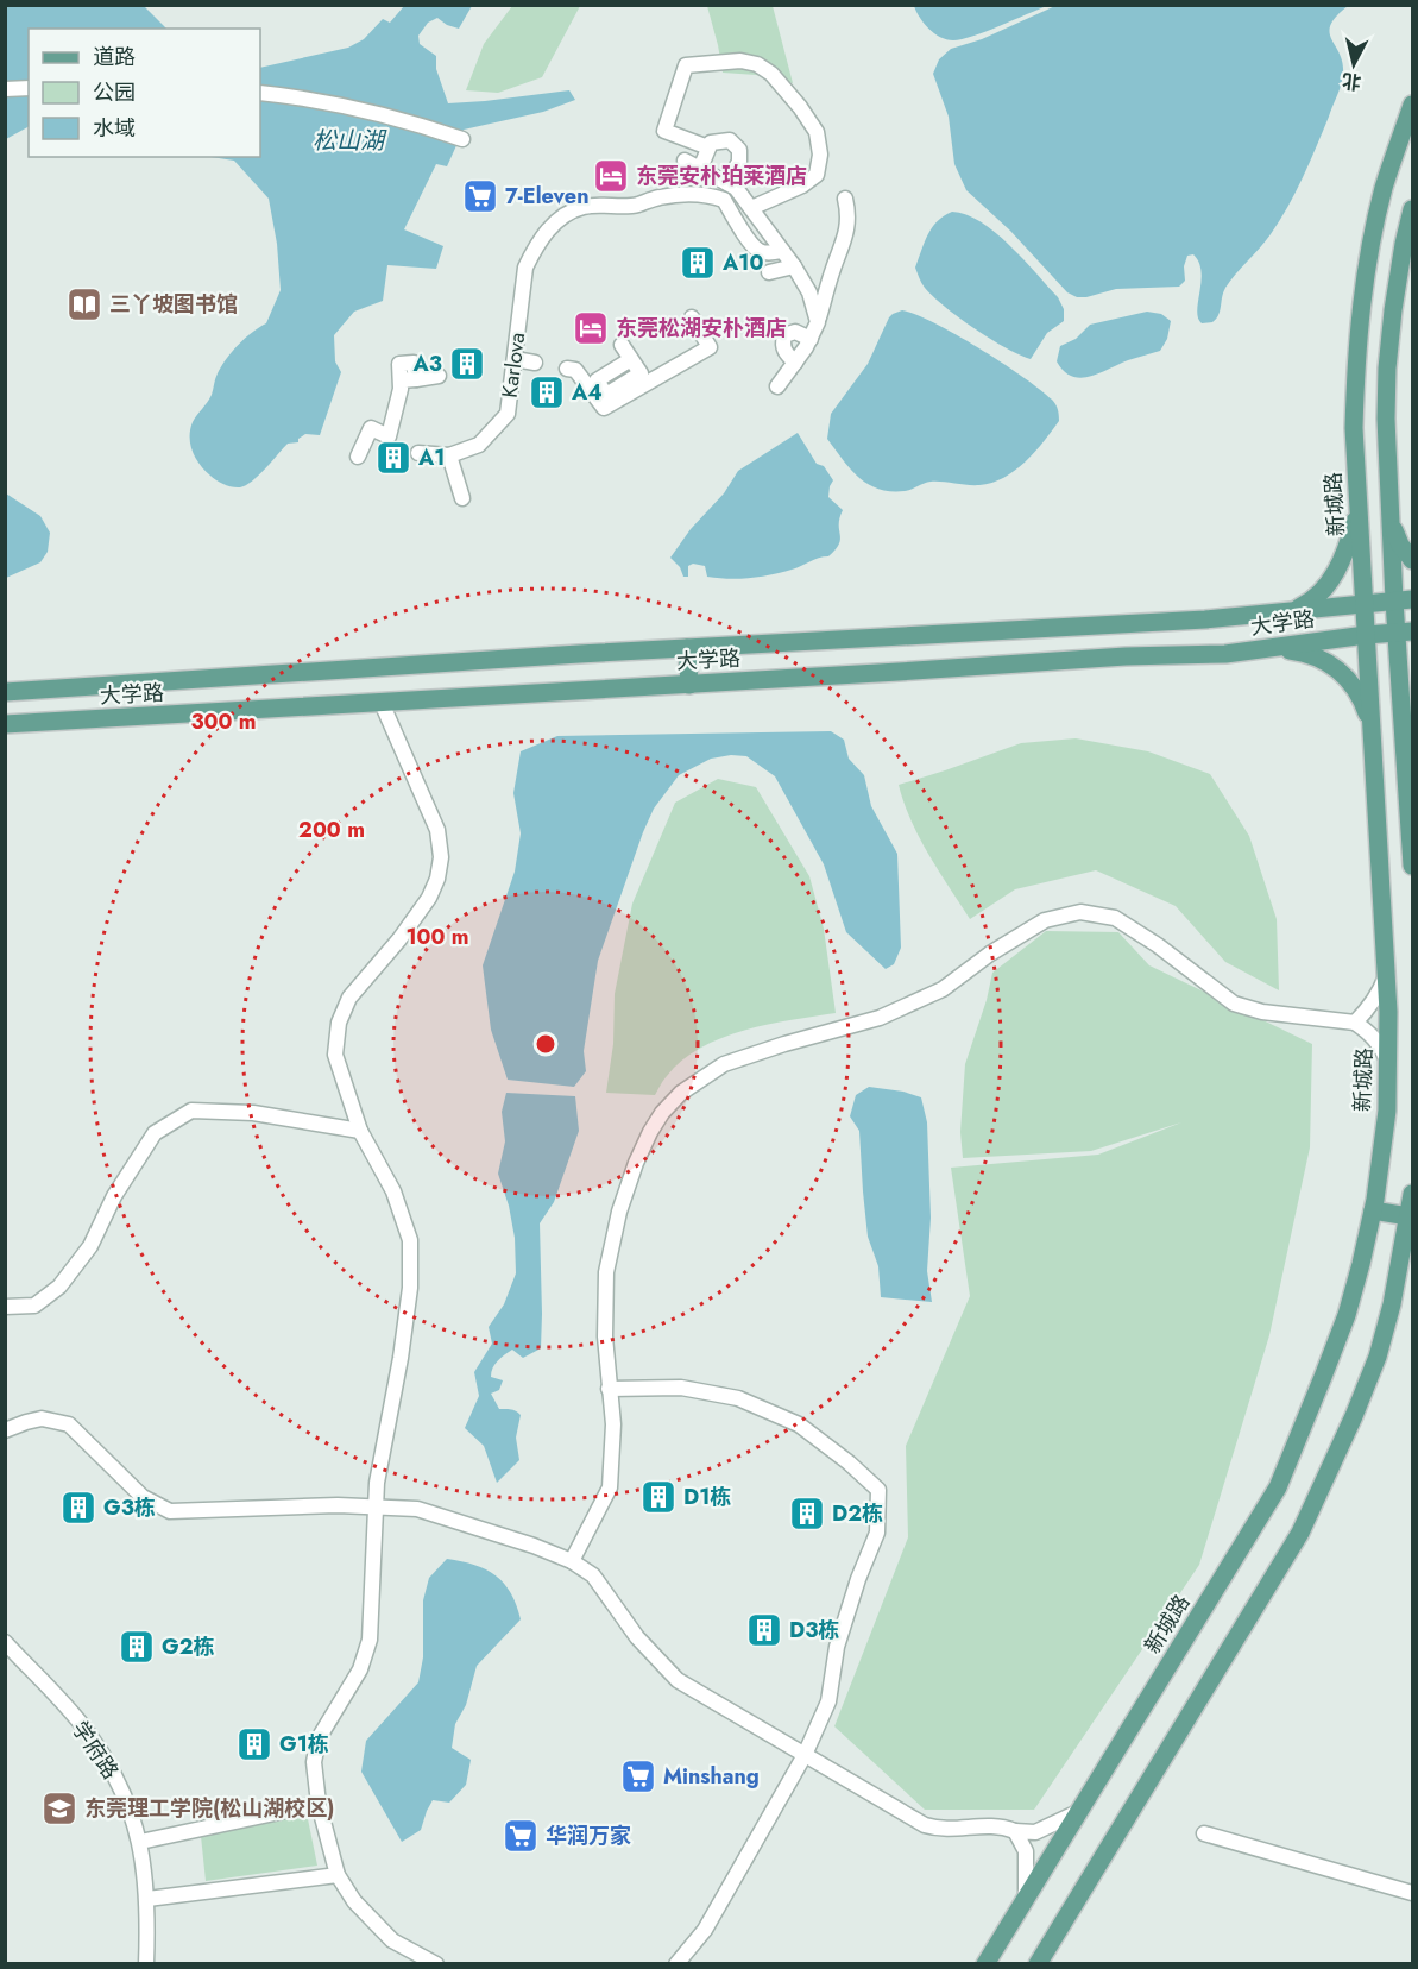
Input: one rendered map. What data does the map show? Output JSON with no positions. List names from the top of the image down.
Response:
{
  "streets": {
    "main road": ["新城路", "大学路"],
    "street": ["Karlova", "学府路"]
  },
  "crossings": [
    ["新城路", "大学路"]
  ],
  "water": ["松山湖"],
  "places": {
    "hotel": ["东莞安朴珀莱酒店", "东莞松湖安朴酒店"],
    "supermarket": ["7-Eleven", "Minshang", "华润万家"],
    "building": [
      "A10",
      "A3",
      "A4",
      "A1",
      "D1栋",
      "G3栋",
      "D2栋",
      "D3栋",
      "G2栋",
      "G1栋"
    ],
    "library": ["三丫坡图书馆"],
    "school or university": ["东莞理工学院(松山湖校区)"]
  },
  "legend": ["道路", "公园", "水域"],
  "north": "bottom",
  "rings": ["300 m", "200 m", "100 m"]
}
